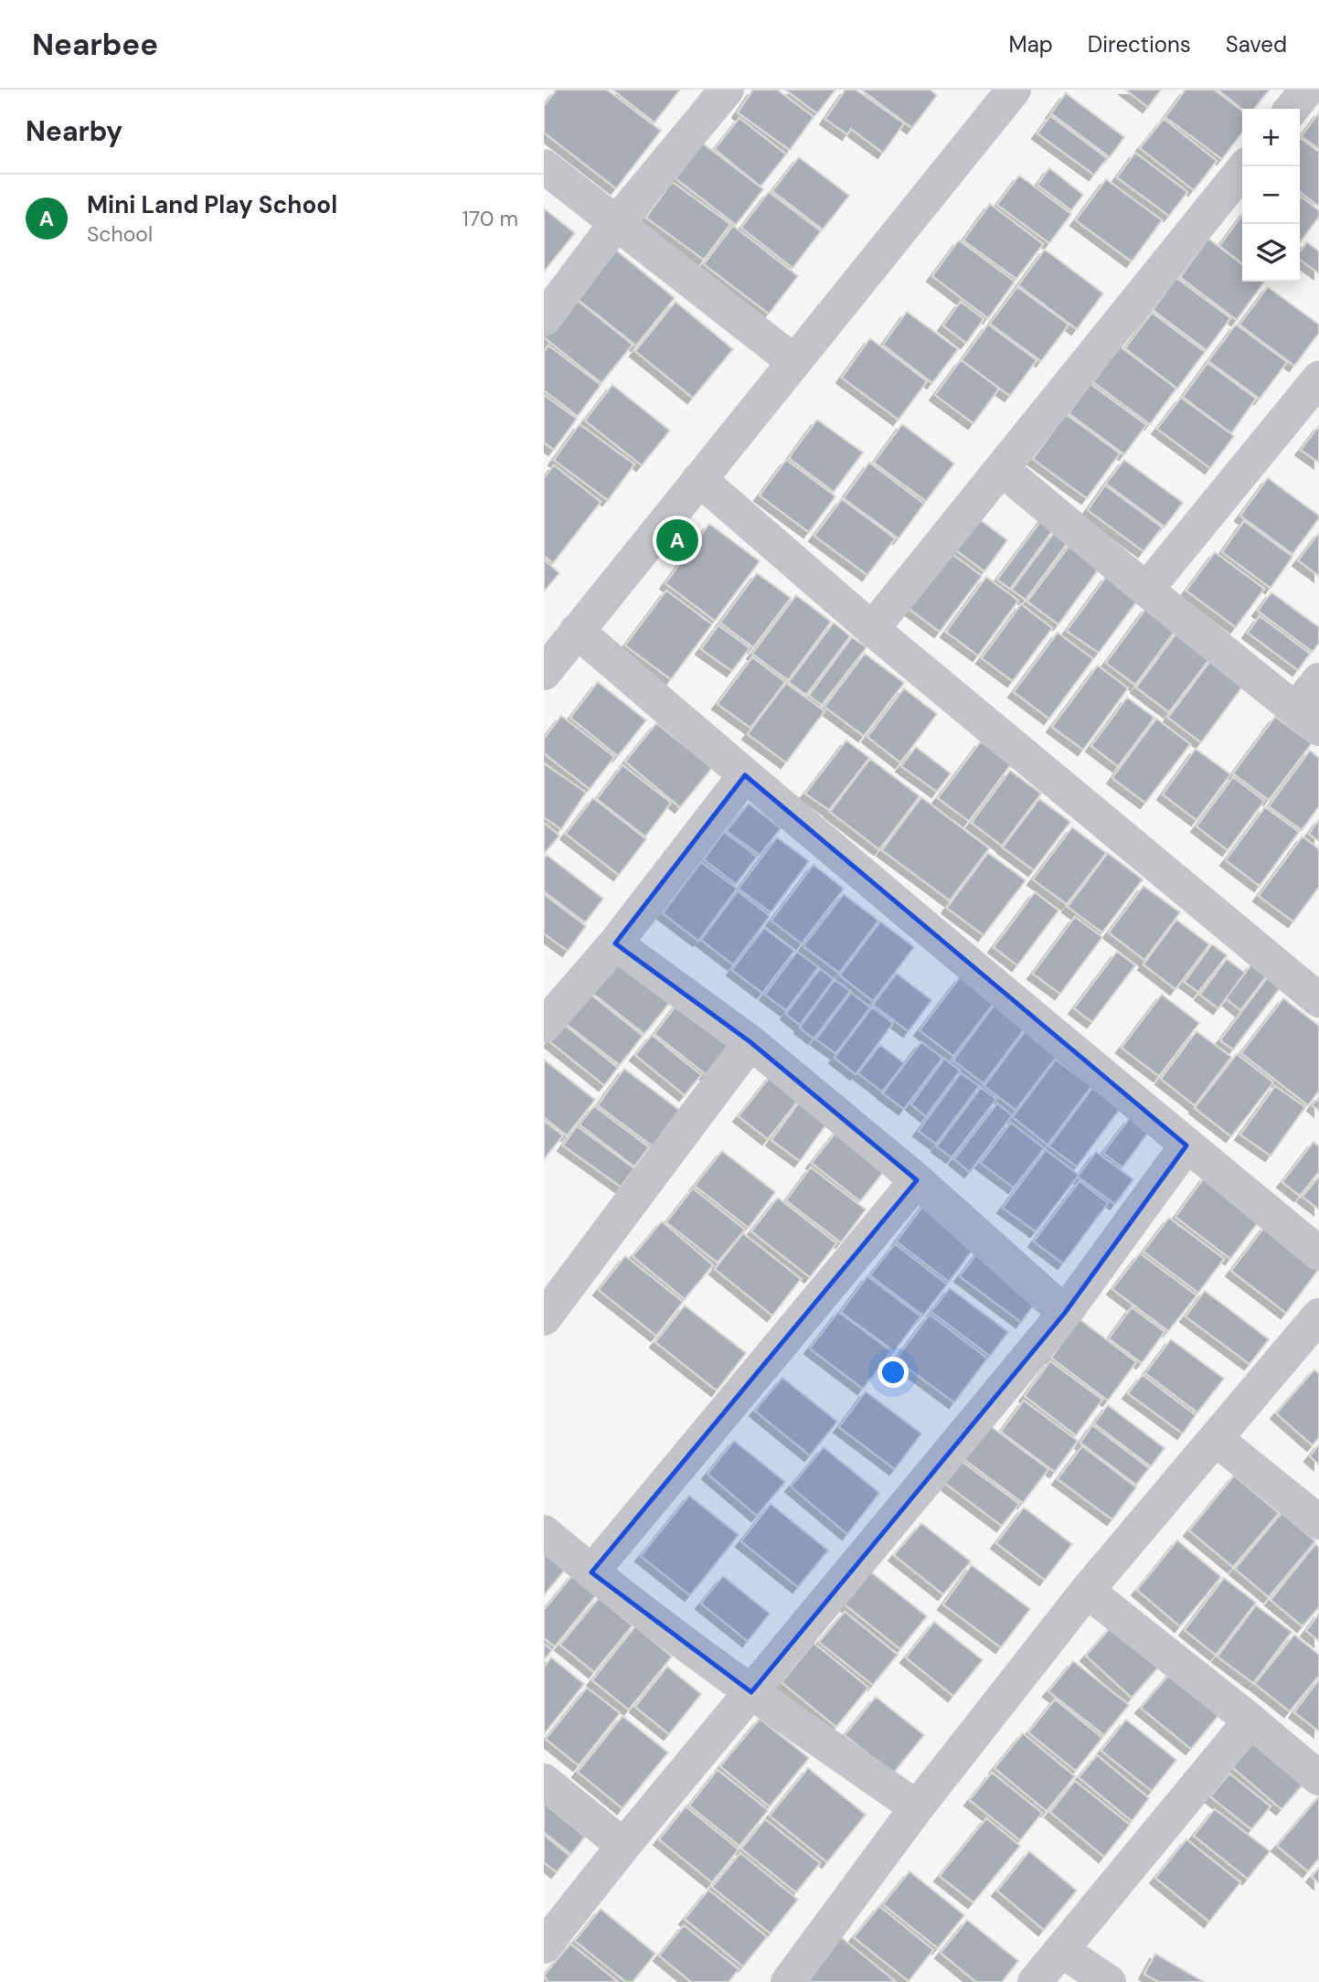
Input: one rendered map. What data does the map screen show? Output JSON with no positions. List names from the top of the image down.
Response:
{
  "page": {
    "header": "Nearbee",
    "nav": ["Map", "Directions", "Saved"],
    "heading": "Nearby",
    "map_buttons": ["+", "−"],
    "list": [
      {
        "mark": "A",
        "name": "Mini Land Play School",
        "note": "School",
        "value": "170 m"
      }
    ],
    "pins": "A"
  }
}
